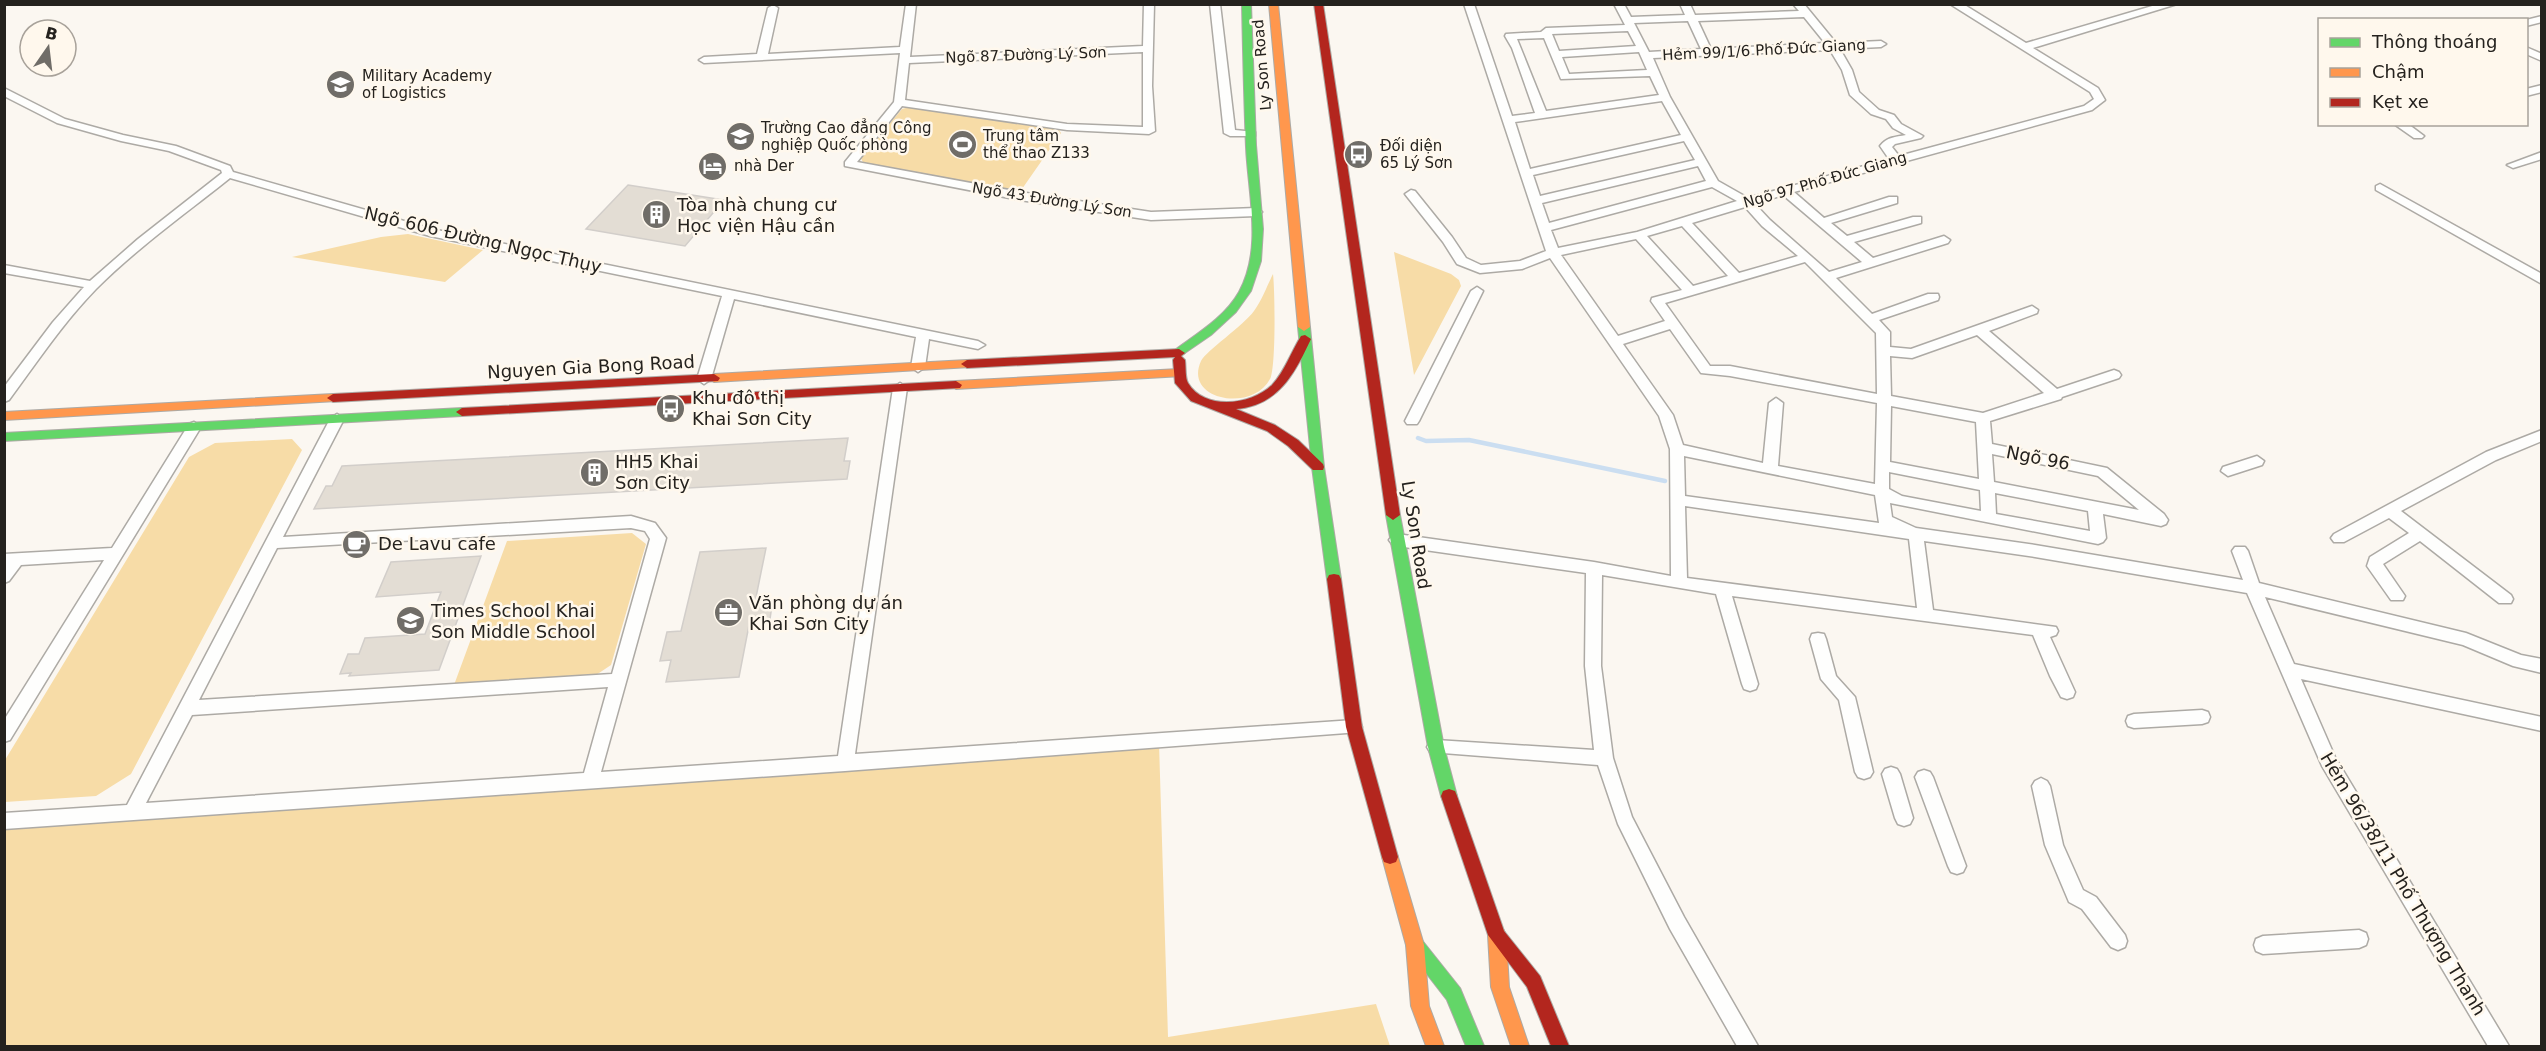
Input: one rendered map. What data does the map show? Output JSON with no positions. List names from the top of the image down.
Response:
{
  "streets": {
    "main road": ["Ly Son Road", "Nguyen Gia Bong Road"],
    "street": [
      "Hẻm 99/1/6 Phố Đức Giang",
      "Ngõ 87 Đường Lý Sơn",
      "Ngõ 97 Phố Đức Giang",
      "Ngõ 43 Đường Lý Sơn",
      "Ngõ 606 Đường Ngọc Thụy",
      "Ngõ 96",
      "Hẻm 96/38/11 Phố Thượng Thanh"
    ]
  },
  "crossings": [
    ["Ly Son Road", "Ngõ 43 Đường Lý Sơn"],
    ["Ly Son Road", "Nguyen Gia Bong Road"]
  ],
  "places": {
    "school or university": ["Military Academy of Logistics", "Trường Cao đẳng Công nghiệp Quốc phòng", "Times School Khai Son Middle School"],
    "sports": ["Trung tâm thể thao Z133"],
    "bus stop": ["Đối diện 65 Lý Sơn", "Khu đô thị Khai Sơn City"],
    "hotel": ["nhà Der"],
    "building": ["Tòa nhà chung cư Học viện Hậu cần", "HH5 Khai Sơn City"],
    "cafe": ["De Lavu cafe"],
    "office": ["Văn phòng dự án Khai Sơn City"]
  },
  "legend": ["Thông thoáng", "Chậm", "Kẹt xe"],
  "north": "top"
}
